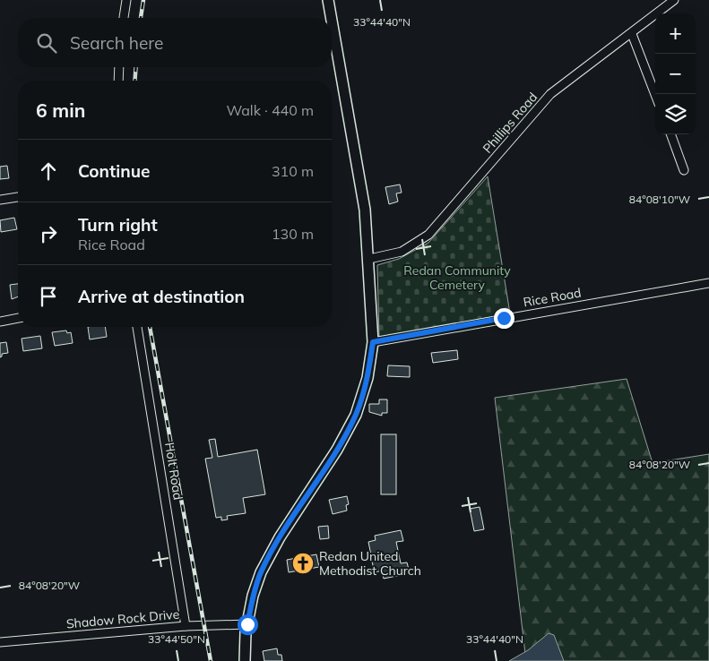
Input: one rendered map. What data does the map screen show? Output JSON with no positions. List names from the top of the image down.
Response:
{
  "streets": {
    "street": [
      "Phillips Road",
      "Rice Road",
      "Holt Road",
      "Shadow Rock Drive"
    ]
  },
  "crossings": [
    ["Holt Road", "Shadow Rock Drive"]
  ],
  "parks": ["Redan Community Cemetery"],
  "places": {
    "church": ["Redan United Methodist Church"]
  },
  "page": {
    "map_buttons": ["+", "−"],
    "search": "Search here",
    "heading": ["6 min", "Walk · 440 m"],
    "list": [
      ["Continue", "310 m"],
      ["Turn right", "Rice Road", "130 m"],
      "Arrive at destination"
    ]
  },
  "coordinates": [
    "33°44'40\"N",
    "84°08'10\"W",
    "84°08'20\"W",
    "33°44'50\"N"
  ]
}
